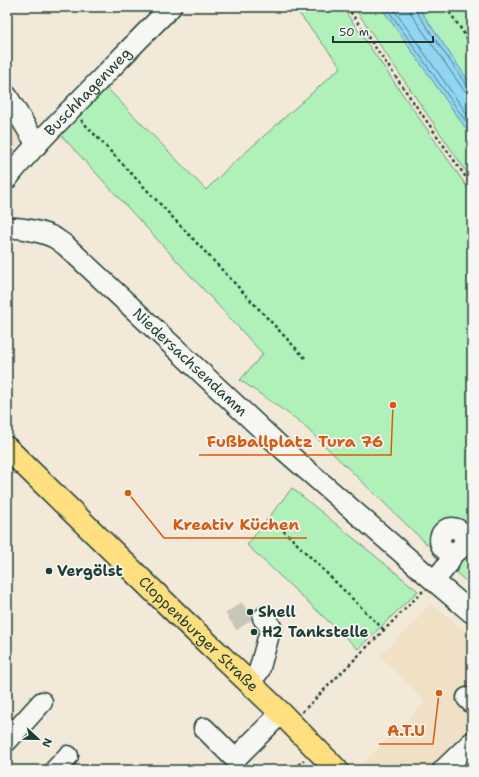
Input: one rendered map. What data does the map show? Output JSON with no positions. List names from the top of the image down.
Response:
{
  "streets": {
    "main road": ["Cloppenburger Straße"],
    "street": ["Buschhagenweg", "Niedersachsendamm"]
  },
  "places": [
    "Fußballplatz Tura 76",
    "Kreativ Küchen",
    "Vergölst",
    "Shell",
    "H2 Tankstelle",
    "A.T.U"
  ],
  "scale_bar": "50 m",
  "north": "right"
}
